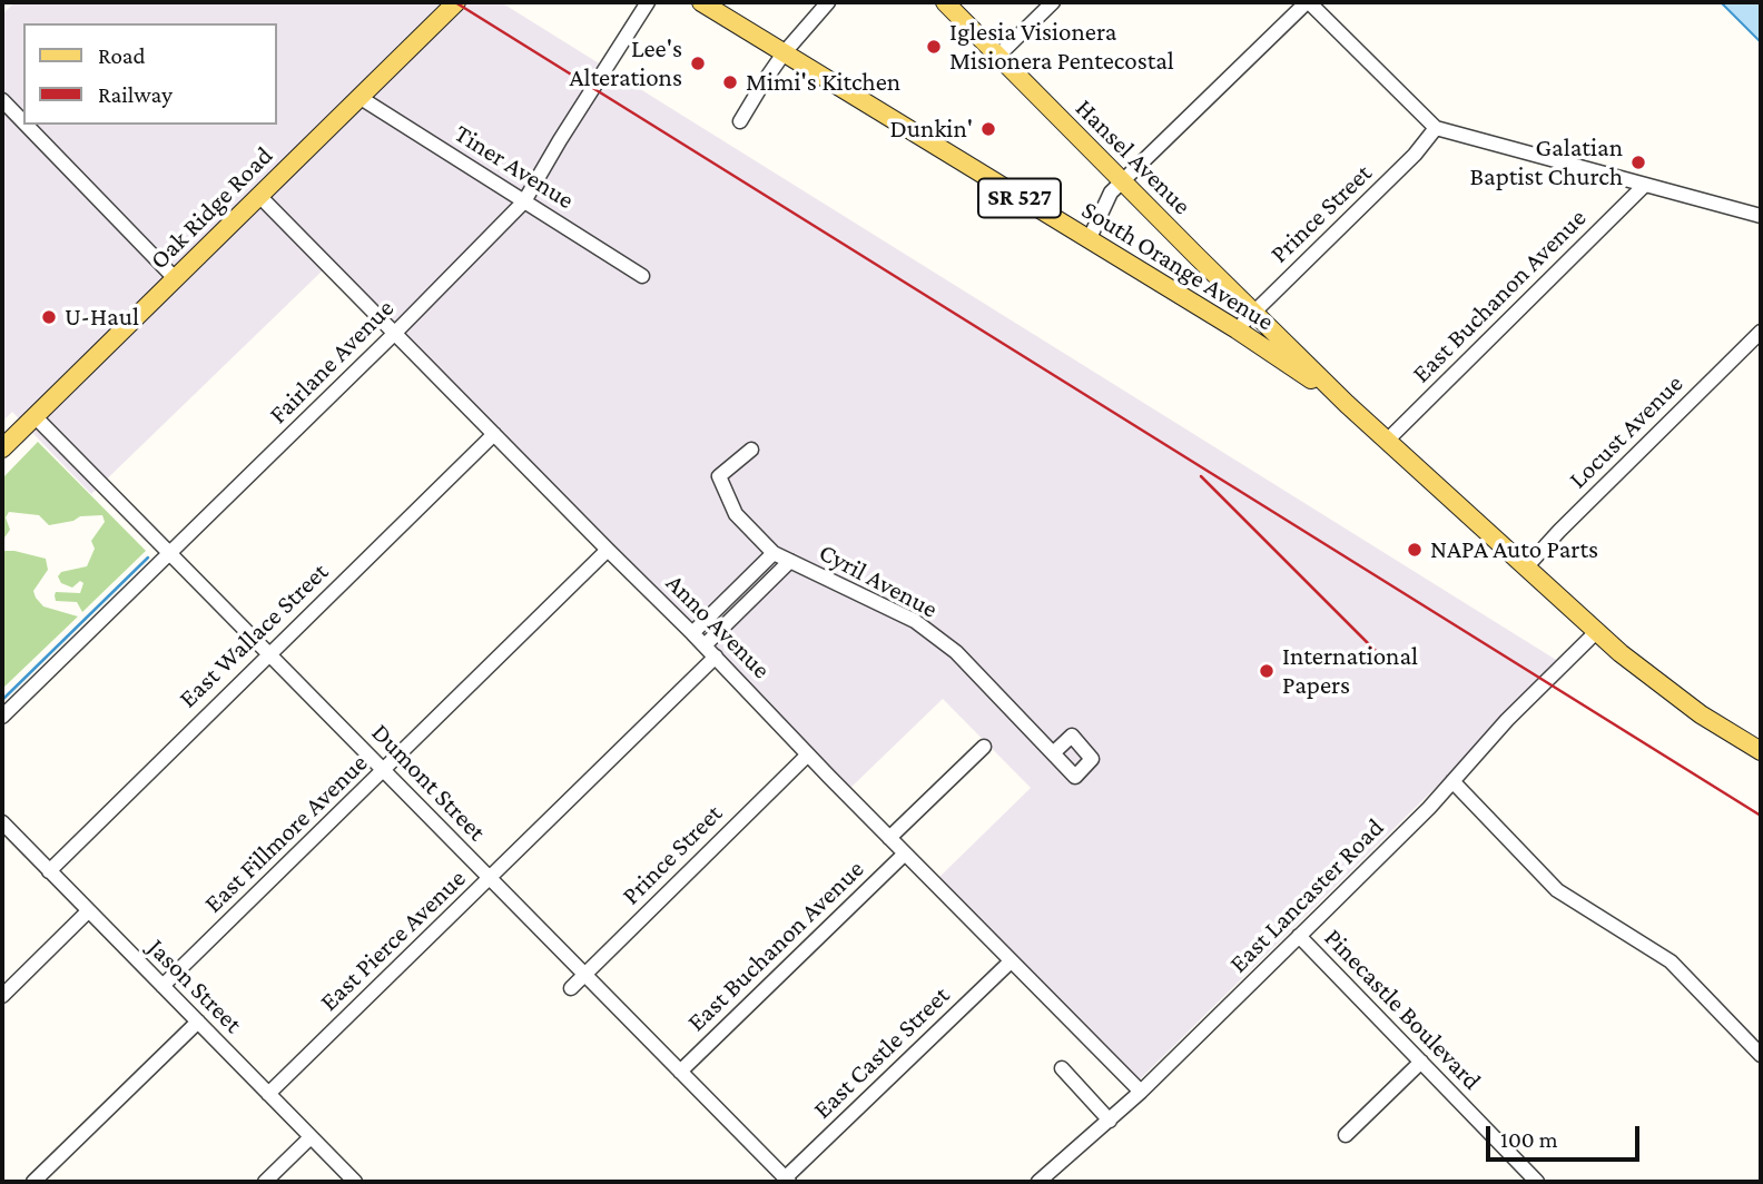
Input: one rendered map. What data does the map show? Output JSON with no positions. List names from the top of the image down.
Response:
{
  "streets": {
    "main road": [
      "Hansel Avenue",
      "SR 527",
      "Oak Ridge Road",
      "South Orange Avenue"
    ],
    "street": [
      "Tiner Avenue",
      "Prince Street",
      "East Buchanon Avenue",
      "Fairlane Avenue",
      "Locust Avenue",
      "Cyril Avenue",
      "Anno Avenue",
      "East Wallace Street",
      "Dumont Street",
      "East Fillmore Avenue",
      "East Lancaster Road",
      "East Pierce Avenue",
      "Jason Street",
      "Pinecastle Boulevard",
      "East Castle Street"
    ]
  },
  "crossings": [
    ["Hansel Avenue", "Prince Street"],
    ["Hansel Avenue", "South Orange Avenue"],
    ["Tiner Avenue", "Oak Ridge Road"],
    ["Tiner Avenue", "Fairlane Avenue"],
    ["Oak Ridge Road", "Anno Avenue"],
    ["Oak Ridge Road", "Dumont Street"],
    ["Prince Street", "South Orange Avenue"],
    ["Prince Street", "Anno Avenue"],
    ["Prince Street", "Dumont Street"],
    ["South Orange Avenue", "East Buchanon Avenue"],
    ["South Orange Avenue", "Locust Avenue"],
    ["South Orange Avenue", "East Lancaster Road"],
    ["East Buchanon Avenue", "Anno Avenue"],
    ["East Buchanon Avenue", "Dumont Street"],
    ["Fairlane Avenue", "Anno Avenue"],
    ["Fairlane Avenue", "Dumont Street"],
    ["Anno Avenue", "East Wallace Street"],
    ["Anno Avenue", "East Fillmore Avenue"],
    ["Anno Avenue", "East Lancaster Road"],
    ["Anno Avenue", "East Pierce Avenue"],
    ["Anno Avenue", "East Castle Street"],
    ["East Wallace Street", "Dumont Street"],
    ["East Wallace Street", "Jason Street"],
    ["Dumont Street", "East Fillmore Avenue"],
    ["Dumont Street", "East Pierce Avenue"],
    ["Dumont Street", "East Castle Street"],
    ["East Fillmore Avenue", "Jason Street"],
    ["East Lancaster Road", "Pinecastle Boulevard"],
    ["East Pierce Avenue", "Jason Street"]
  ],
  "places": [
    "Iglesia Visionera Misionera Pentecostal",
    "Lee's Alterations",
    "Mimi's Kitchen",
    "Dunkin'",
    "Galatian Baptist Church",
    "U-Haul",
    "NAPA Auto Parts",
    "International Papers"
  ],
  "legend": ["Road", "Railway"],
  "scale_bar": "100 m"
}
